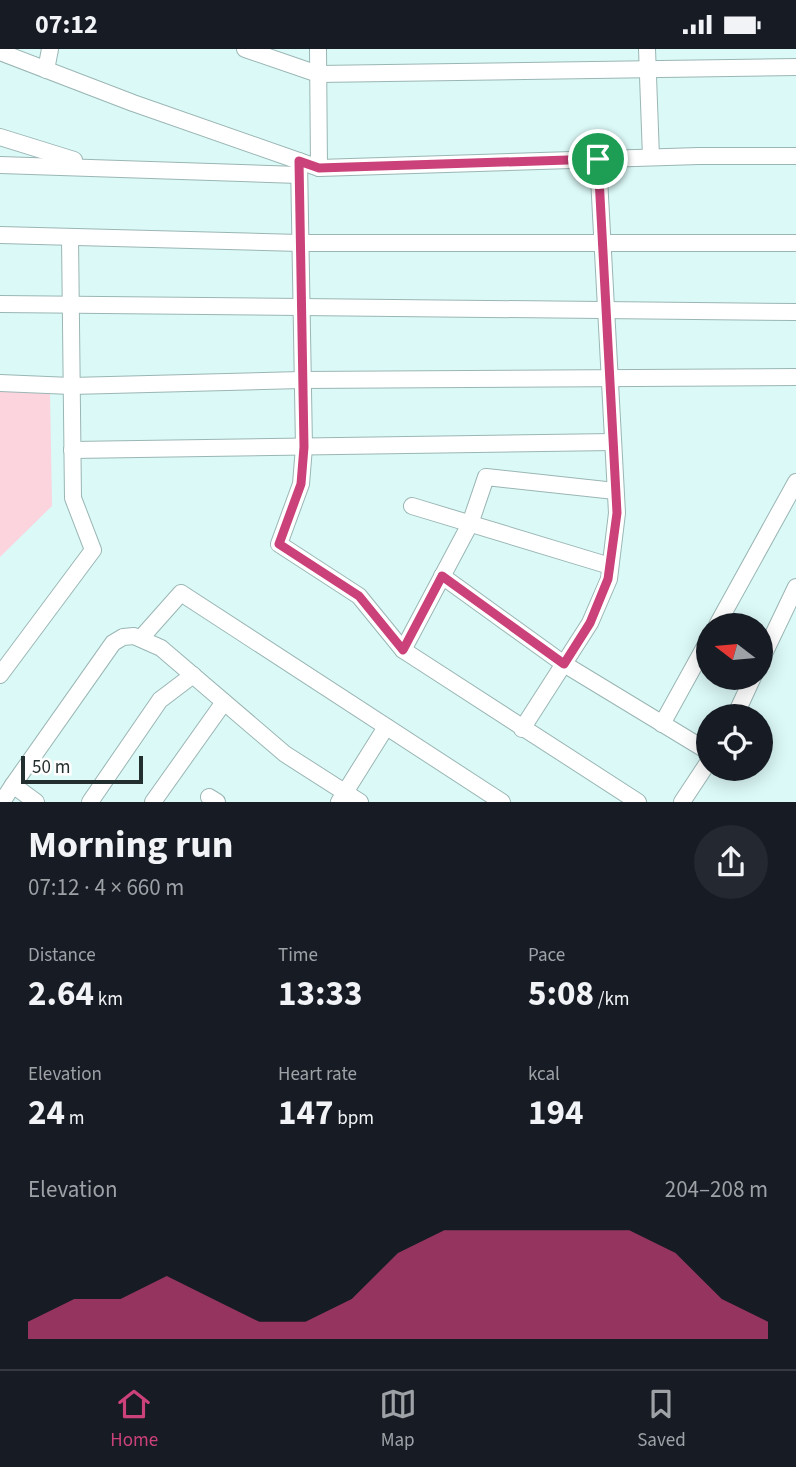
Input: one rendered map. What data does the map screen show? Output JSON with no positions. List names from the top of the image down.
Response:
{
  "scale_bar": "50 m",
  "north": "left",
  "page": {
    "status": "07:12",
    "scale": "50 m",
    "heading": ["Morning run", "07:12 · 4 × 660 m"],
    "stats": [
      ["Distance", "2.64 km"],
      ["Time", "13:33"],
      ["Pace", "5:08 /km"],
      ["Elevation", "24 m"],
      ["Heart rate", "147 bpm"],
      ["kcal", "194"]
    ],
    "chart": ["Elevation", "204–208 m"],
    "tabs": ["Home", "Map", "Saved"]
  }
}
